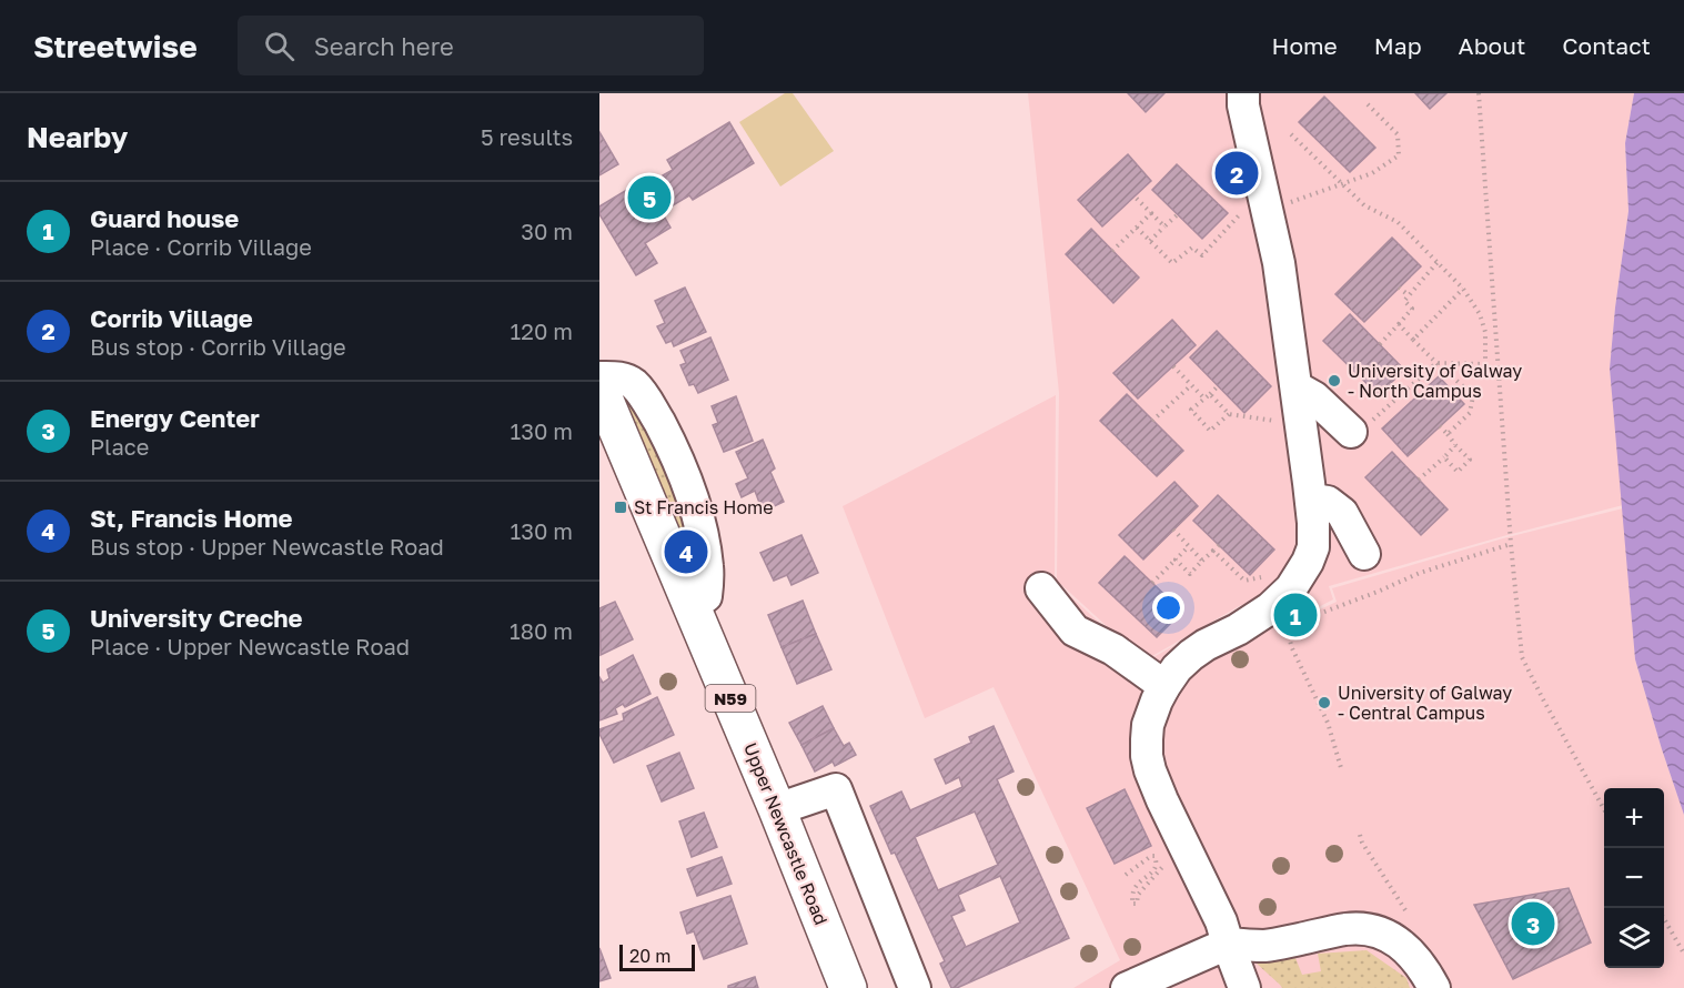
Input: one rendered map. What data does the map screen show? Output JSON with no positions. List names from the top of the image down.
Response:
{
  "streets": {
    "main road": ["N59", "Upper Newcastle Road"]
  },
  "places": {
    "other": ["University of Galway - North Campus", "University of Galway - Central Campus"],
    "transit": ["St Francis Home"]
  },
  "scale_bar": "20 m",
  "page": {
    "header": "Streetwise",
    "search": "Search here",
    "nav": [
      "Home",
      "Map",
      "About",
      "Contact"
    ],
    "heading": ["Nearby", "5 results"],
    "pins": [
      "2",
      "5",
      "4",
      "1",
      "3"
    ],
    "list": [
      {
        "mark": "1",
        "name": "Guard house",
        "note": "Place · Corrib Village",
        "value": "30 m"
      },
      {
        "mark": "2",
        "name": "Corrib Village",
        "note": "Bus stop · Corrib Village",
        "value": "120 m"
      },
      {
        "mark": "3",
        "name": "Energy Center",
        "note": "Place",
        "value": "130 m"
      },
      {
        "mark": "4",
        "name": "St, Francis Home",
        "note": "Bus stop · Upper Newcastle Road",
        "value": "130 m"
      },
      {
        "mark": "5",
        "name": "University Creche",
        "note": "Place · Upper Newcastle Road",
        "value": "180 m"
      }
    ],
    "map_buttons": ["+", "−"],
    "scale": "20 m"
  }
}
